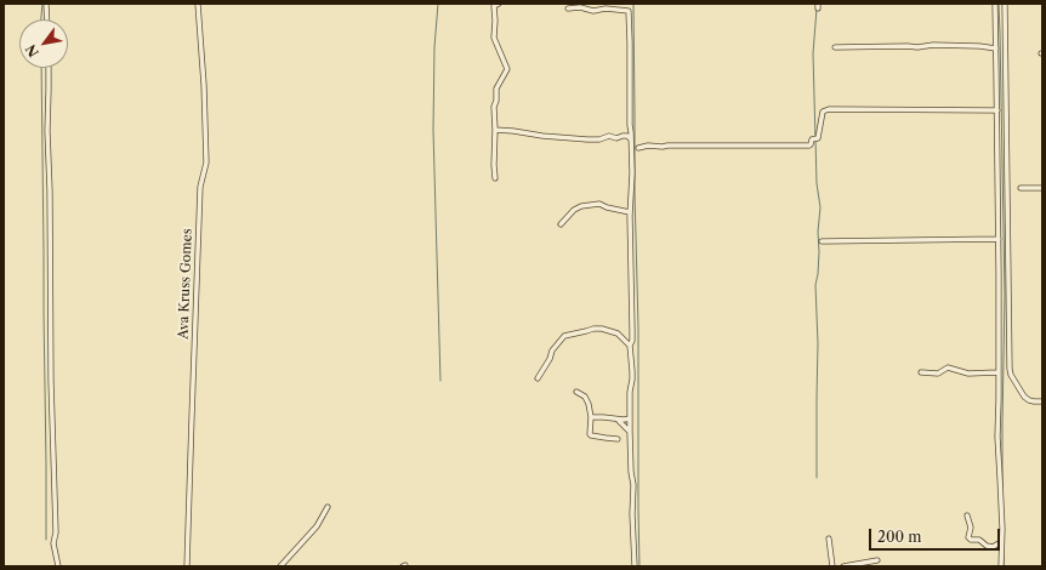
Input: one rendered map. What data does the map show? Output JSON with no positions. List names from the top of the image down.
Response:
{
  "streets": {
    "street": ["Ava Kruss Gomes"]
  },
  "scale_bar": "200 m",
  "north": "bottom left"
}
